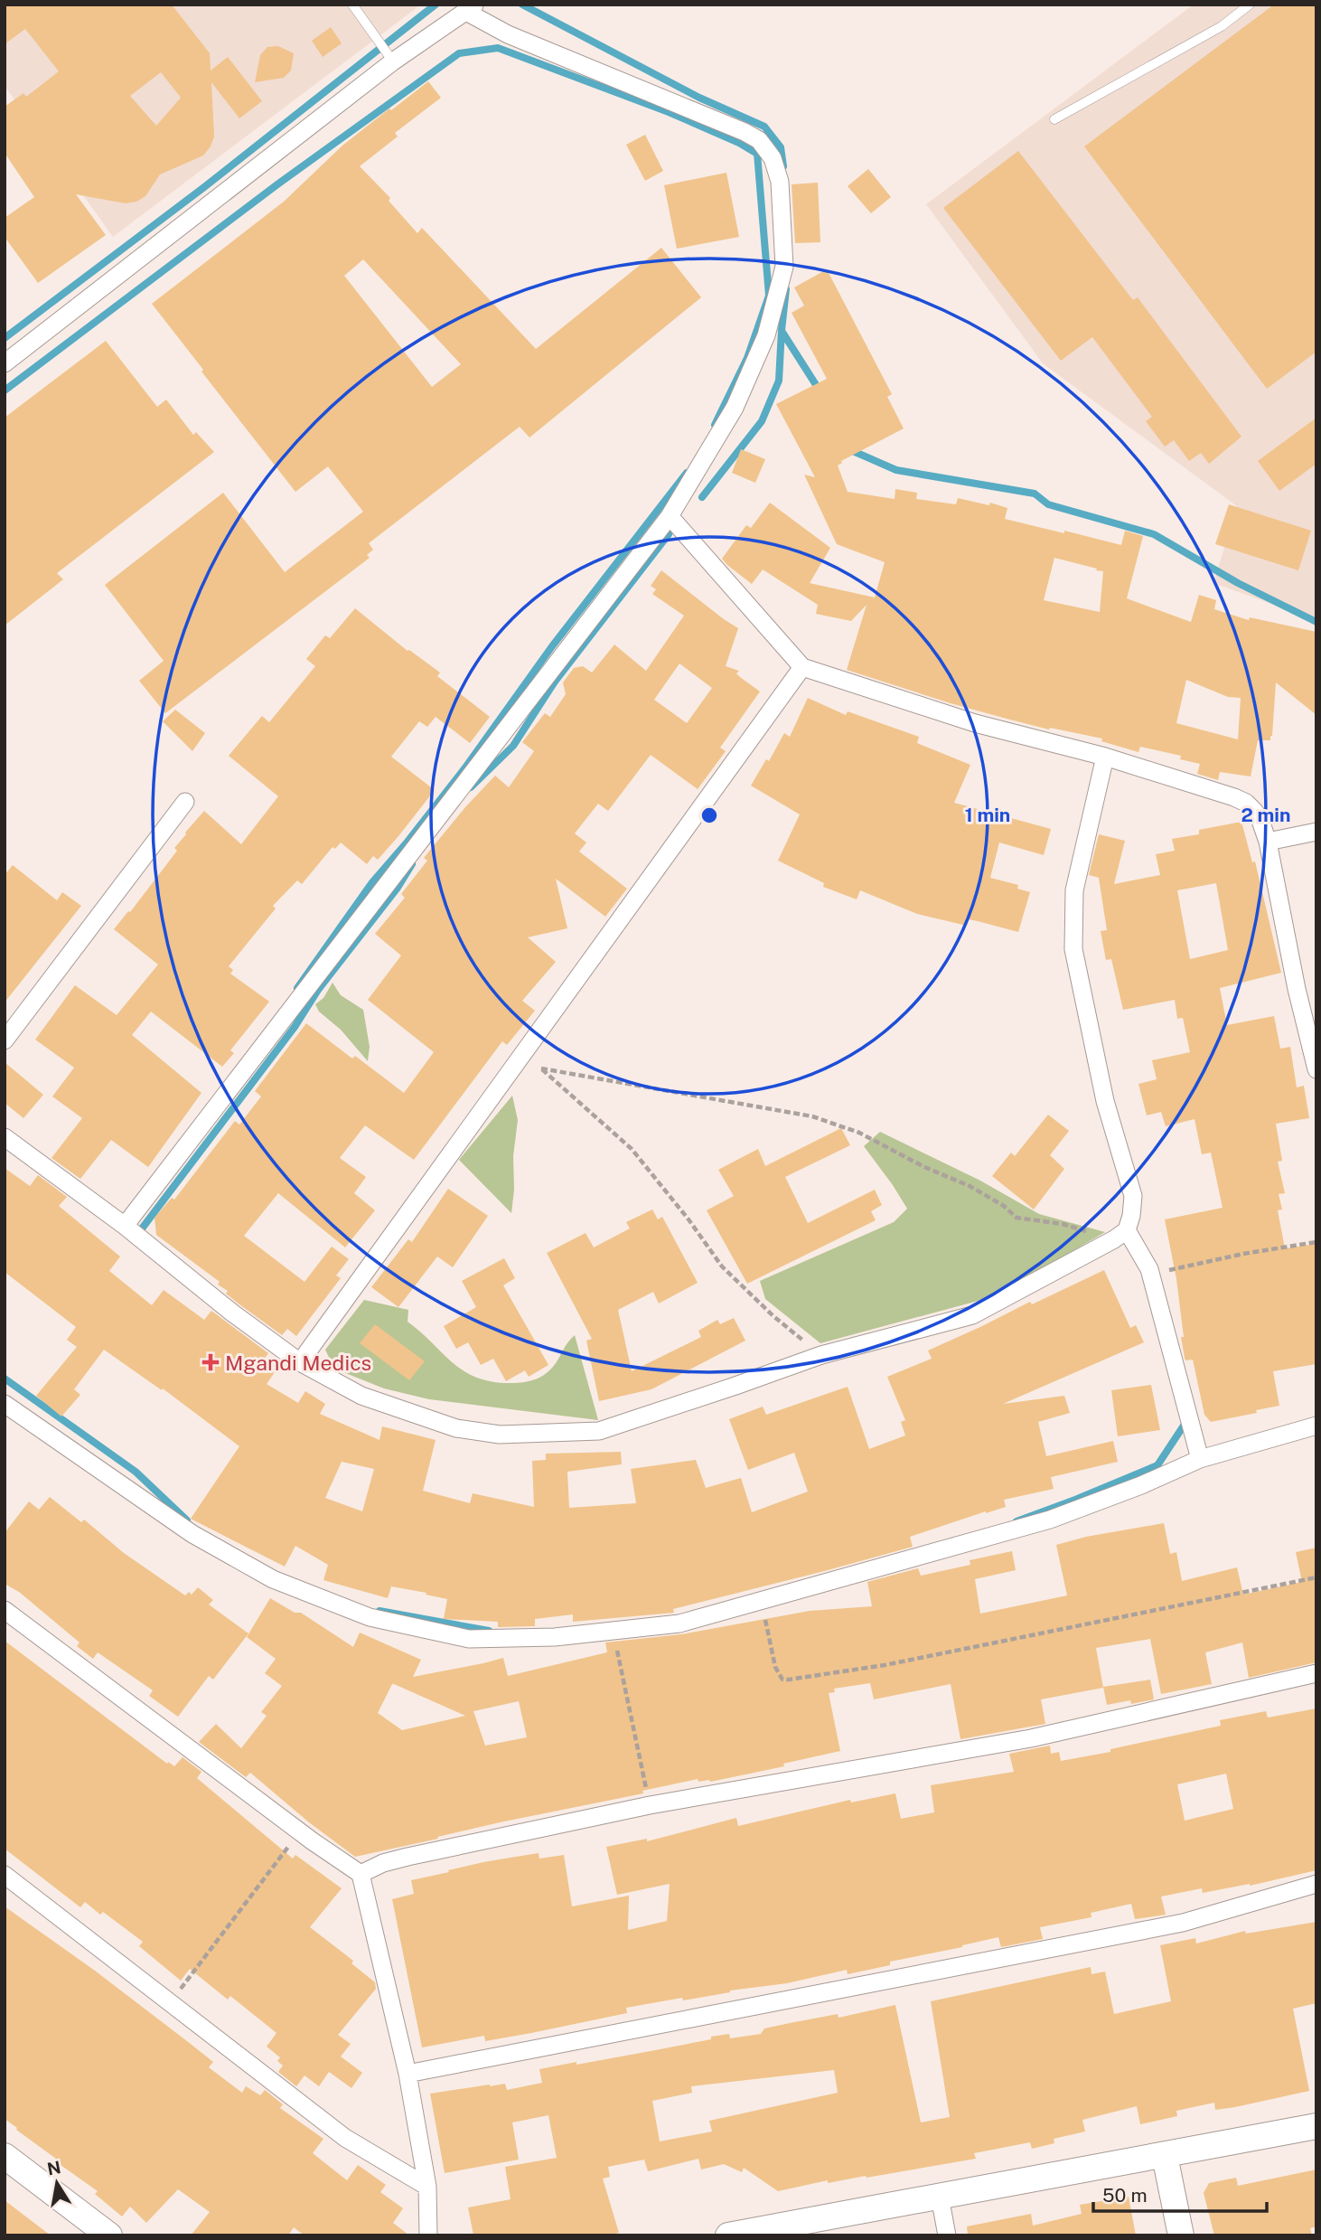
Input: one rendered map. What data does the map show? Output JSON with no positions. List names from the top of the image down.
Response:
{
  "places": {
    "health": ["Mgandi Medics"]
  },
  "scale_bar": "50 m",
  "north": "top",
  "rings": ["1 min", "2 min"]
}
